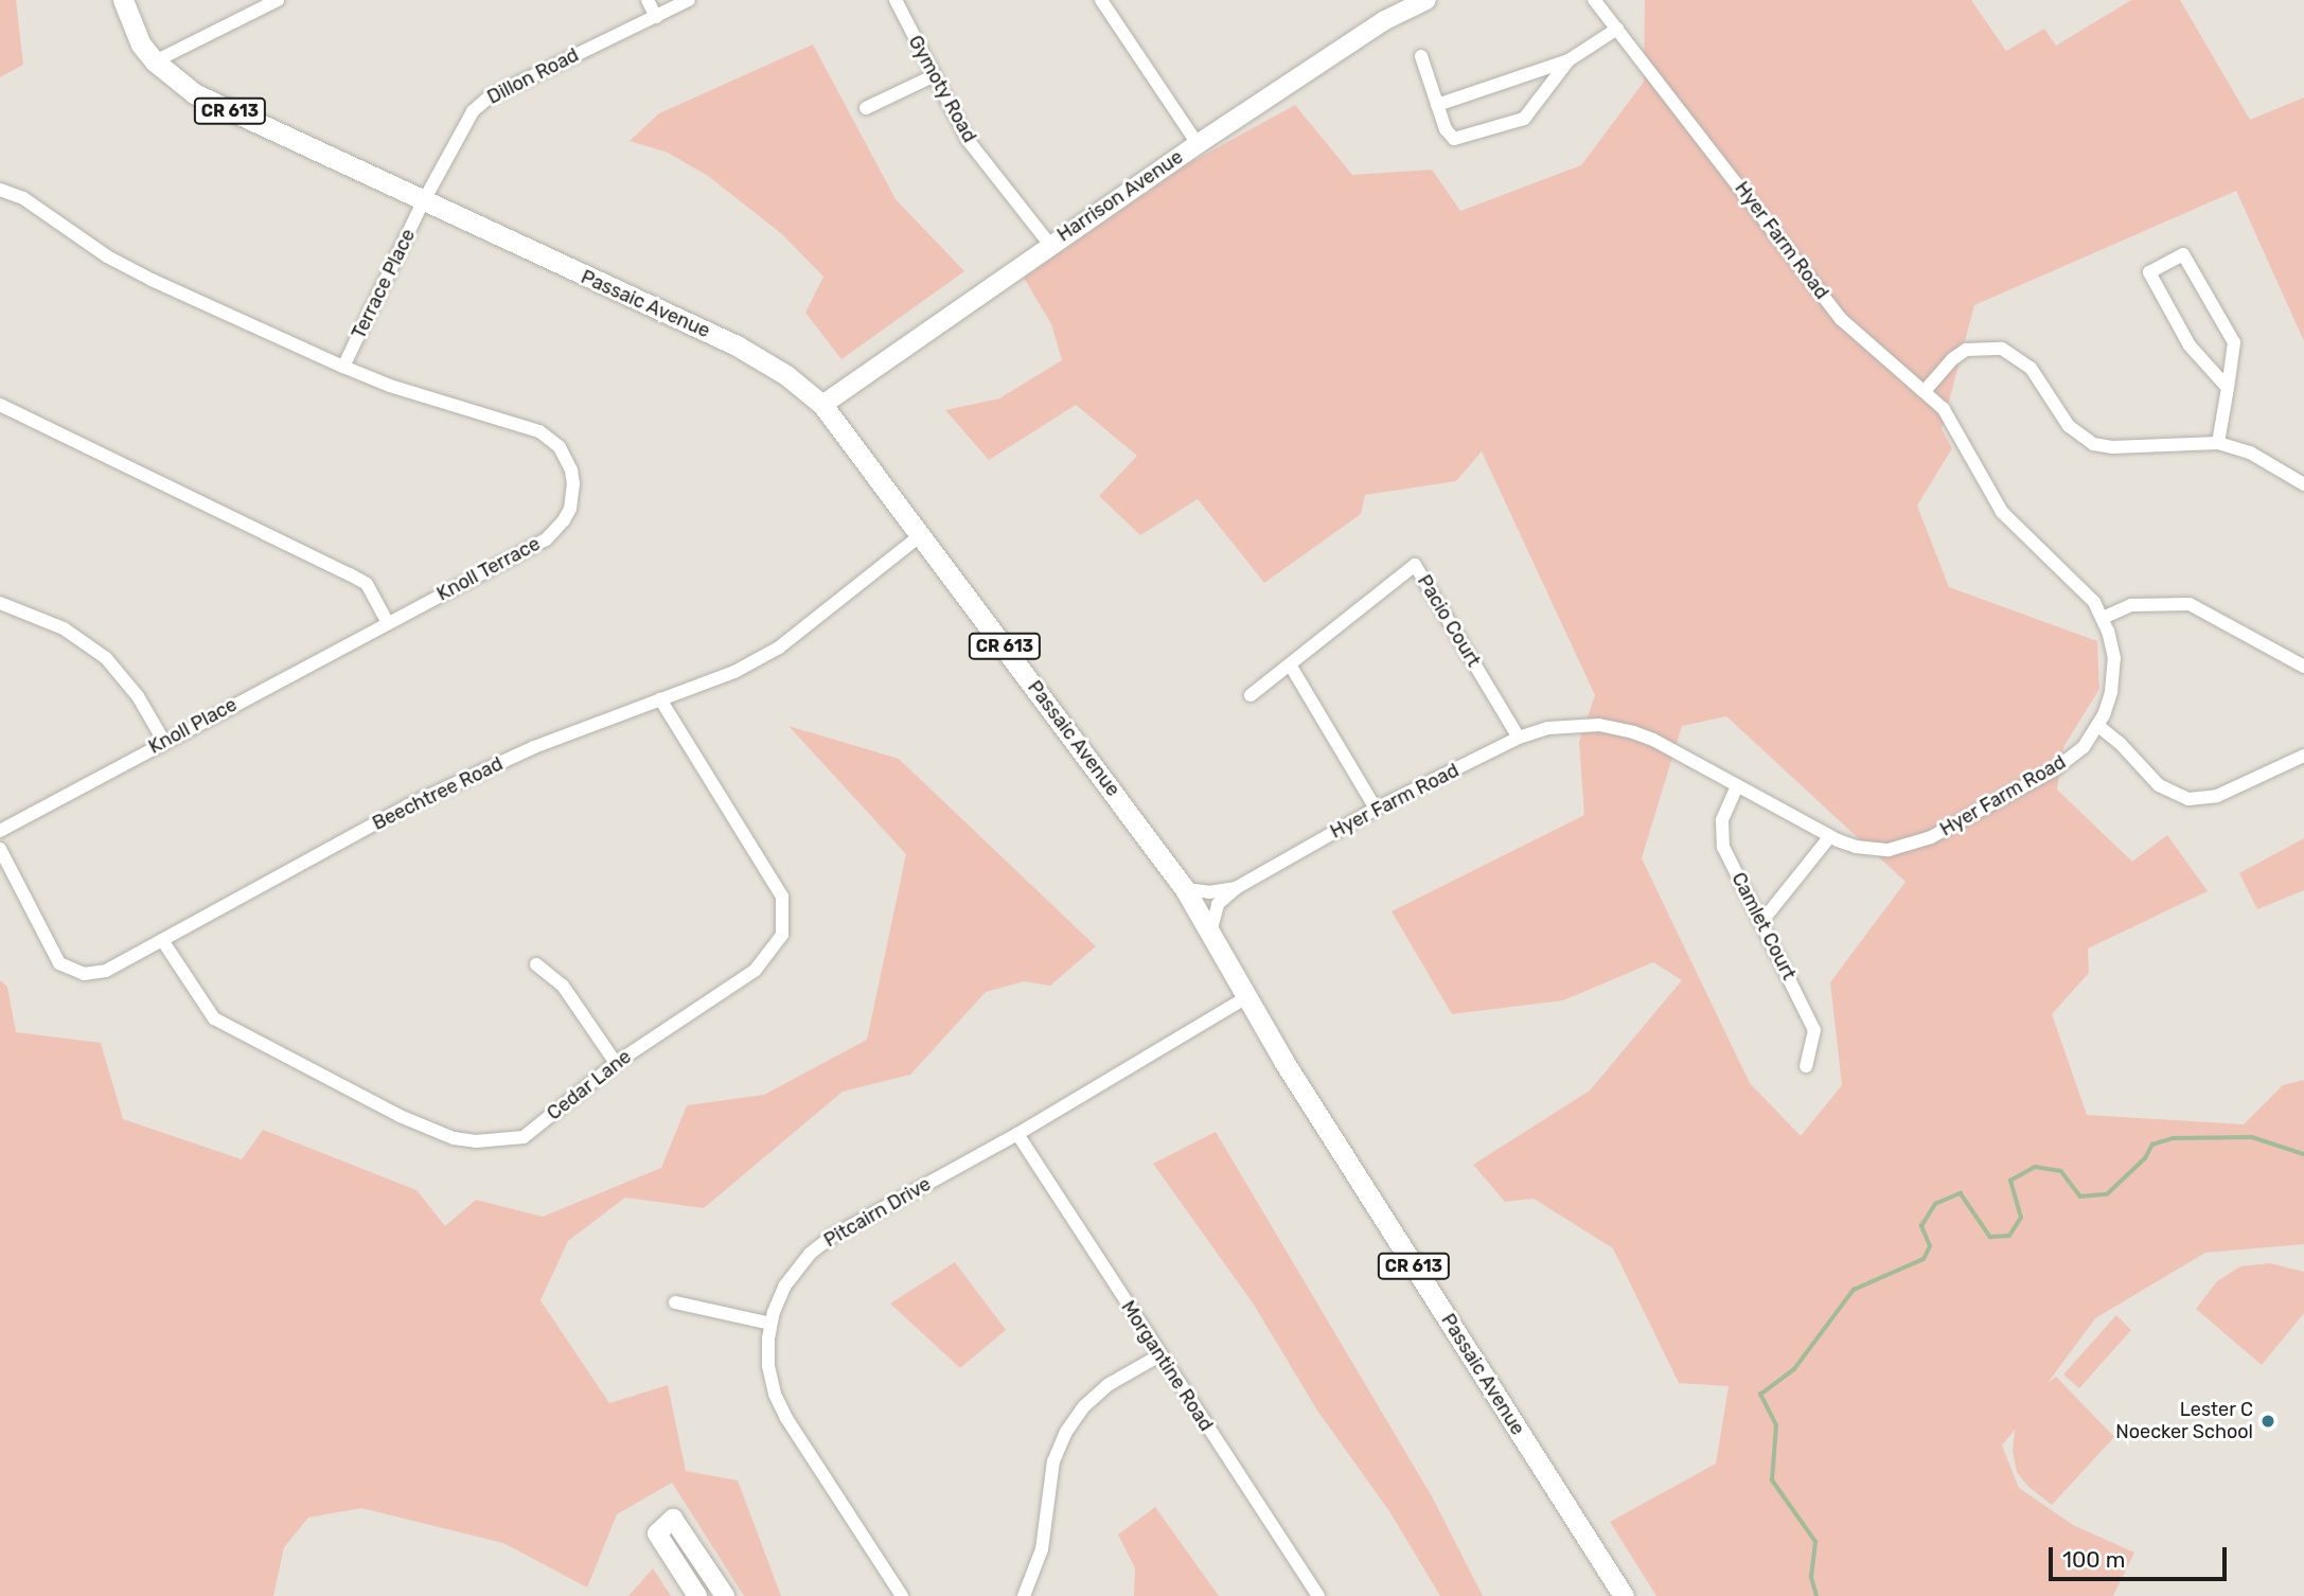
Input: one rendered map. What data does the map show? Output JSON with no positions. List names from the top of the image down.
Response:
{
  "streets": {
    "main road": ["CR 613", "Passaic Avenue"],
    "street": [
      "Dillon Road",
      "Gymoty Road",
      "Harrison Avenue",
      "Hyer Farm Road",
      "Terrace Place",
      "Knoll Terrace",
      "Pacio Court",
      "Knoll Place",
      "Beechtree Road",
      "Camlet Court",
      "Cedar Lane",
      "Pitcairn Drive",
      "Morgantine Road"
    ]
  },
  "crossings": [
    ["Dillon Road", "Terrace Place"],
    ["Dillon Road", "Passaic Avenue"],
    ["Gymoty Road", "Harrison Avenue"],
    ["Harrison Avenue", "Passaic Avenue"],
    ["Hyer Farm Road", "Passaic Avenue"],
    ["Hyer Farm Road", "Pacio Court"],
    ["Hyer Farm Road", "Camlet Court"],
    ["Terrace Place", "Passaic Avenue"],
    ["Terrace Place", "Knoll Terrace"],
    ["Passaic Avenue", "Beechtree Road"],
    ["Passaic Avenue", "Pitcairn Drive"],
    ["Knoll Terrace", "Knoll Place"],
    ["Beechtree Road", "Cedar Lane"],
    ["Pitcairn Drive", "Morgantine Road"]
  ],
  "places": ["Lester C Noecker School"],
  "scale_bar": "100 m"
}
